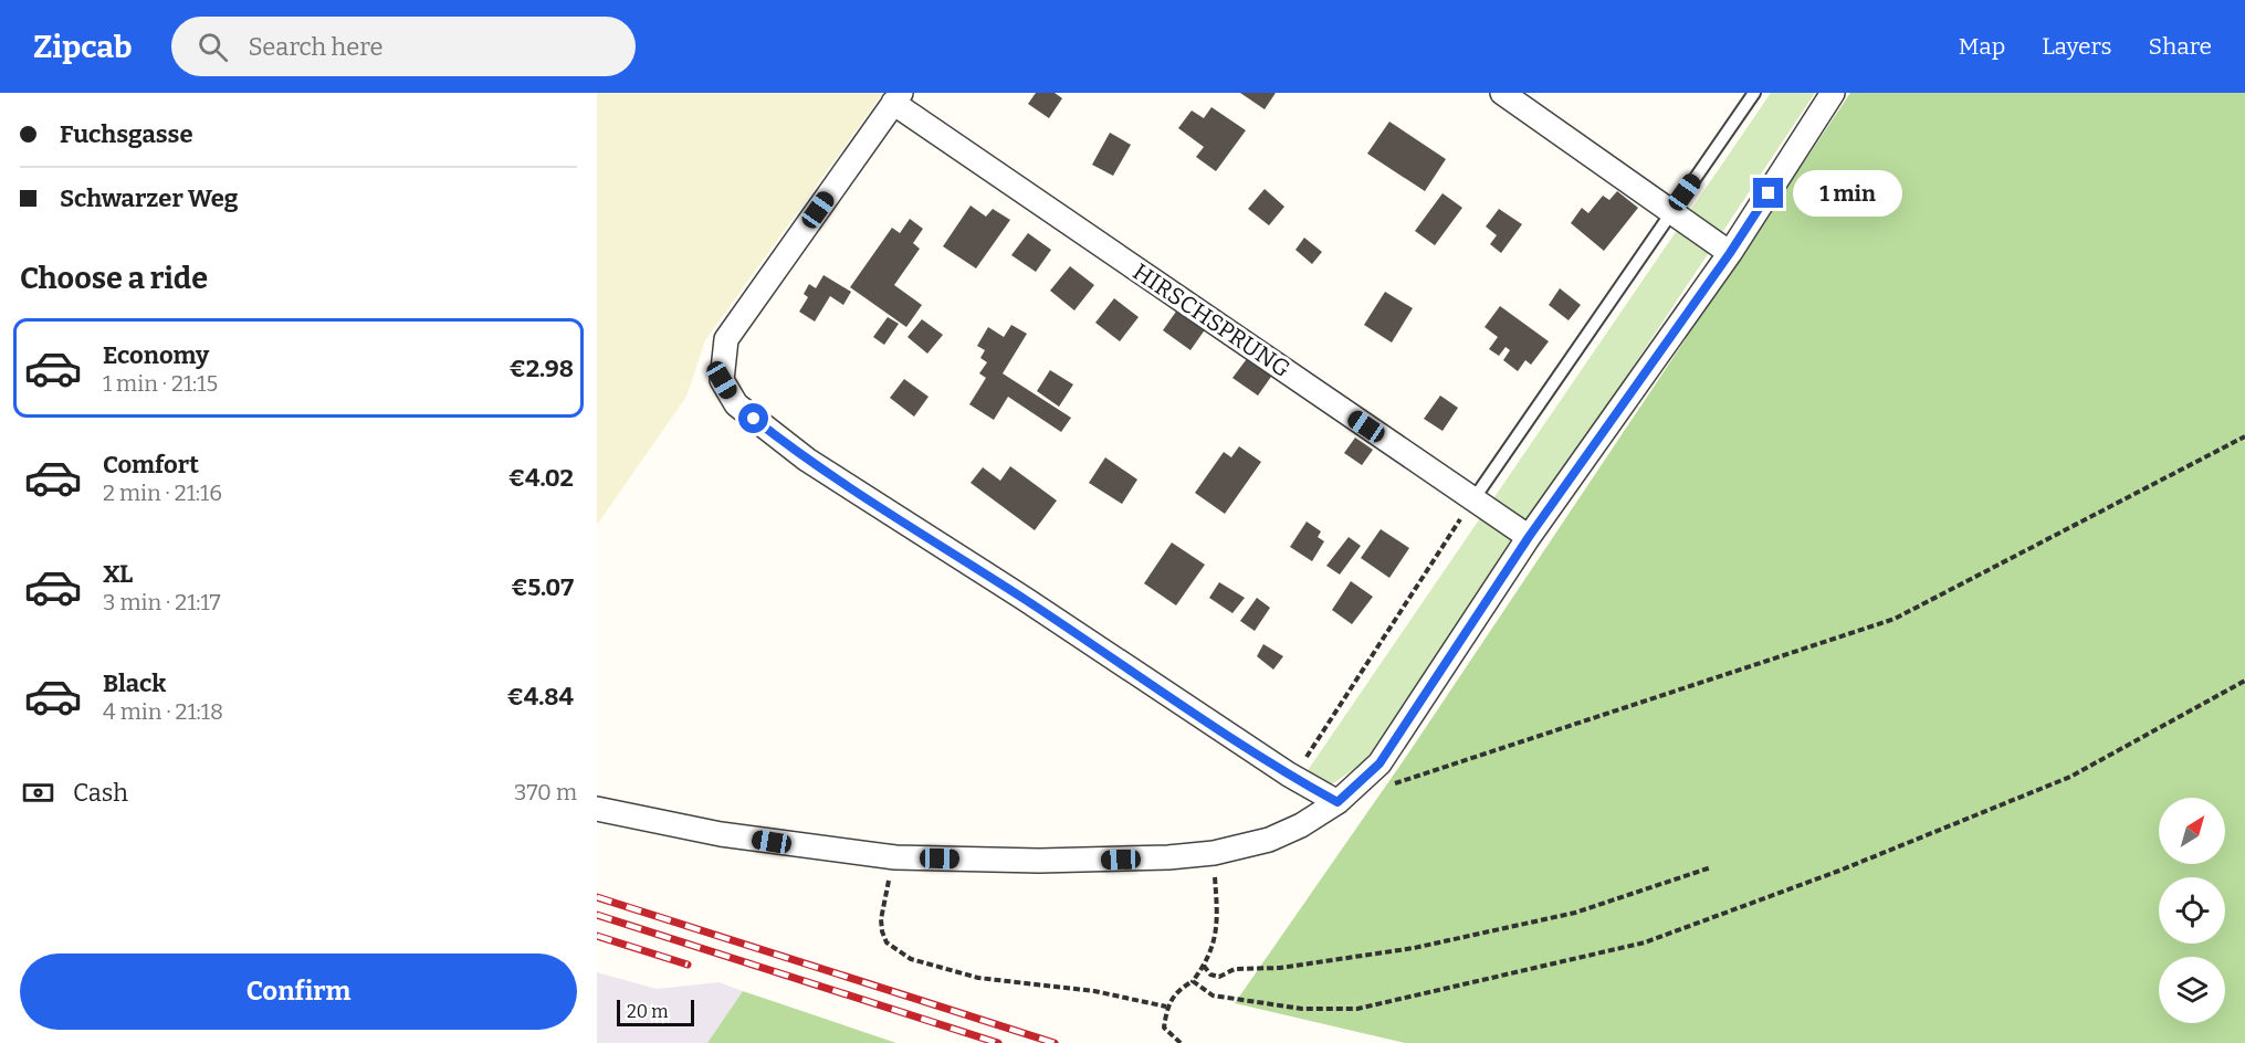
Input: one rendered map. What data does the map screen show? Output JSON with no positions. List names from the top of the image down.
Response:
{
  "streets": {
    "street": ["HIRSCHSPRUNG"]
  },
  "scale_bar": "20 m",
  "north": "top right",
  "page": {
    "header": "Zipcab",
    "search": "Search here",
    "nav": ["Map", "Layers", "Share"],
    "banner": ["Fuchsgasse", "Schwarzer Weg"],
    "bubble": "1 min",
    "heading": "Choose a ride",
    "list": [
      {
        "name": "Economy",
        "note": "1 min · 21:15",
        "value": "€2.98"
      },
      {
        "name": "Comfort",
        "note": "2 min · 21:16",
        "value": "€4.02"
      },
      {
        "name": "XL",
        "note": "3 min · 21:17",
        "value": "€5.07"
      },
      {
        "name": "Black",
        "note": "4 min · 21:18",
        "value": "€4.84"
      }
    ],
    "pay": ["Cash", "370 m"],
    "buttons": "Confirm",
    "scale": "20 m"
  }
}
